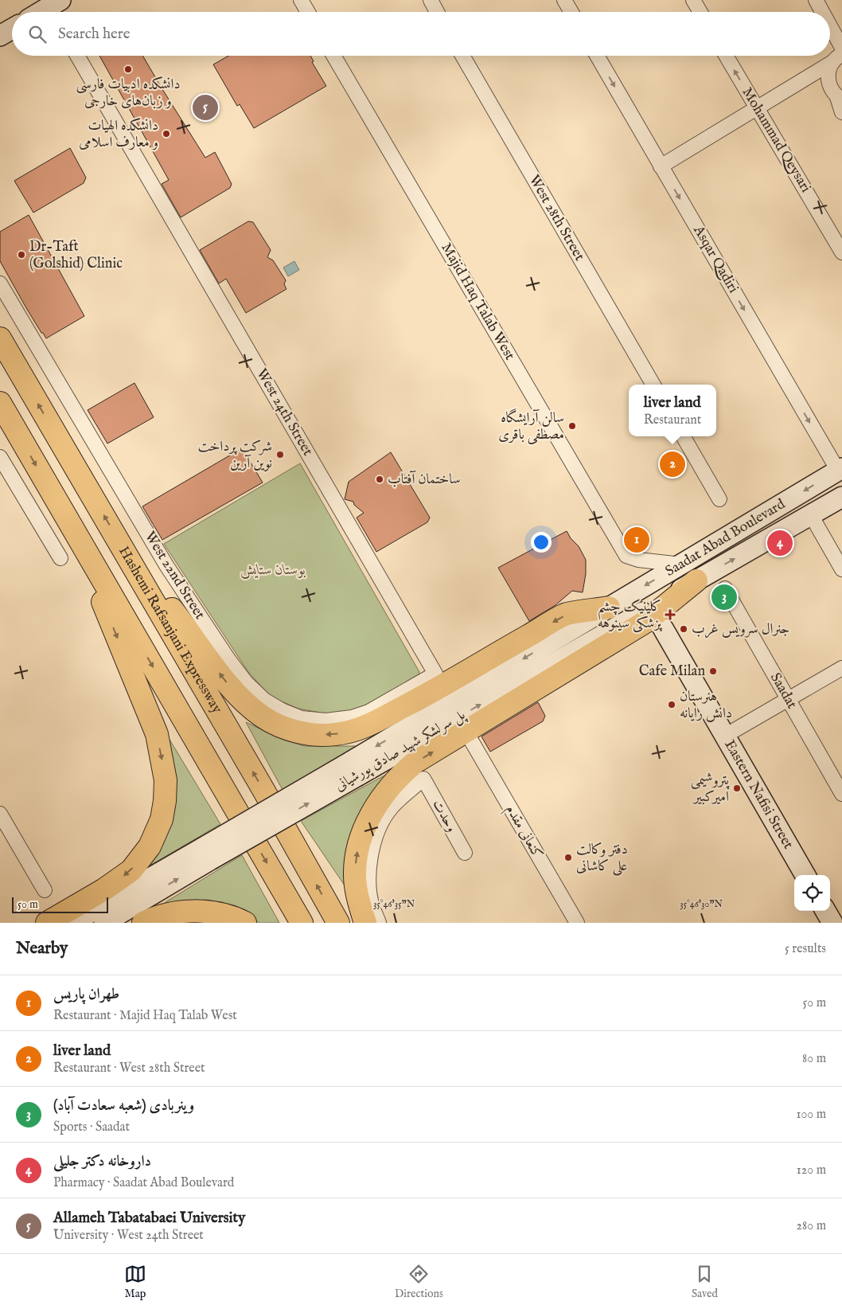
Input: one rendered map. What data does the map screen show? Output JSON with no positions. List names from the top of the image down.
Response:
{
  "streets": {
    "highway": ["Hashemi Rafsanjani Expressway"],
    "main road": ["Saadat Abad Boulevard", "پل سرلشکر شهید صادق پورشیانی", "Eastern Nafisi Street"],
    "street": [
      "Mohammad Qeysari",
      "West 28th Street",
      "Asqar Qadiri",
      "Majid Haq Talab West",
      "West 24th Street",
      "West 22nd Street",
      "Saadat",
      "وحدت",
      "کنعانی مقدم"
    ]
  },
  "crossings": [
    ["Asqar Qadiri", "Saadat Abad Boulevard"],
    ["Majid Haq Talab West", "Saadat Abad Boulevard"],
    ["West 24th Street", "West 22nd Street"],
    ["Saadat Abad Boulevard", "پل سرلشکر شهید صادق پورشیانی"]
  ],
  "one_way": ["Asqar Qadiri"],
  "parks": ["بوستان ستایش"],
  "places": {
    "other": [
      "دانشکده ادبیات فارسی و زبان‌های خارجی",
      "دانشکده الهیات و معارف اسلامی",
      "Dr-Taft (Golshid) Clinic",
      "سالن آرایشگاه مصطفی باقری",
      "شرکت پرداخت نوین آرین",
      "ساختمان آفتاب",
      "جنرال سرویس غرب",
      "Cafe Milan",
      "هنرستان دانش رایانه",
      "پتروشیمی امیرکبیر",
      "دفتر وکالت علی کاشانی"
    ],
    "health": ["کلینیک چشم پزشکی سینوهه"]
  },
  "scale_bar": "50 m",
  "page": {
    "search": "Search here",
    "pins": [
      "5",
      "2",
      "1",
      "4",
      "3"
    ],
    "popup": ["liver land", "Restaurant"],
    "scale": "50 m",
    "heading": ["Nearby", "5 results"],
    "list": [
      {
        "mark": "1",
        "name": "طهران پاریس",
        "note": "Restaurant · Majid Haq Talab West",
        "value": "50 m"
      },
      {
        "mark": "2",
        "name": "liver land",
        "note": "Restaurant · West 28th Street",
        "value": "80 m"
      },
      {
        "mark": "3",
        "name": "وینربادی (شعبه سعادت آباد)",
        "note": "Sports · Saadat",
        "value": "100 m"
      },
      {
        "mark": "4",
        "name": "داروخانه دکتر جلیلی",
        "note": "Pharmacy · Saadat Abad Boulevard",
        "value": "120 m"
      },
      {
        "mark": "5",
        "name": "Allameh Tabatabaei University",
        "note": "University · West 24th Street",
        "value": "280 m"
      }
    ],
    "nav": ["Map", "Directions", "Saved"]
  },
  "coordinates": ["35°46'35\"N", "35°46'30\"N"]
}
